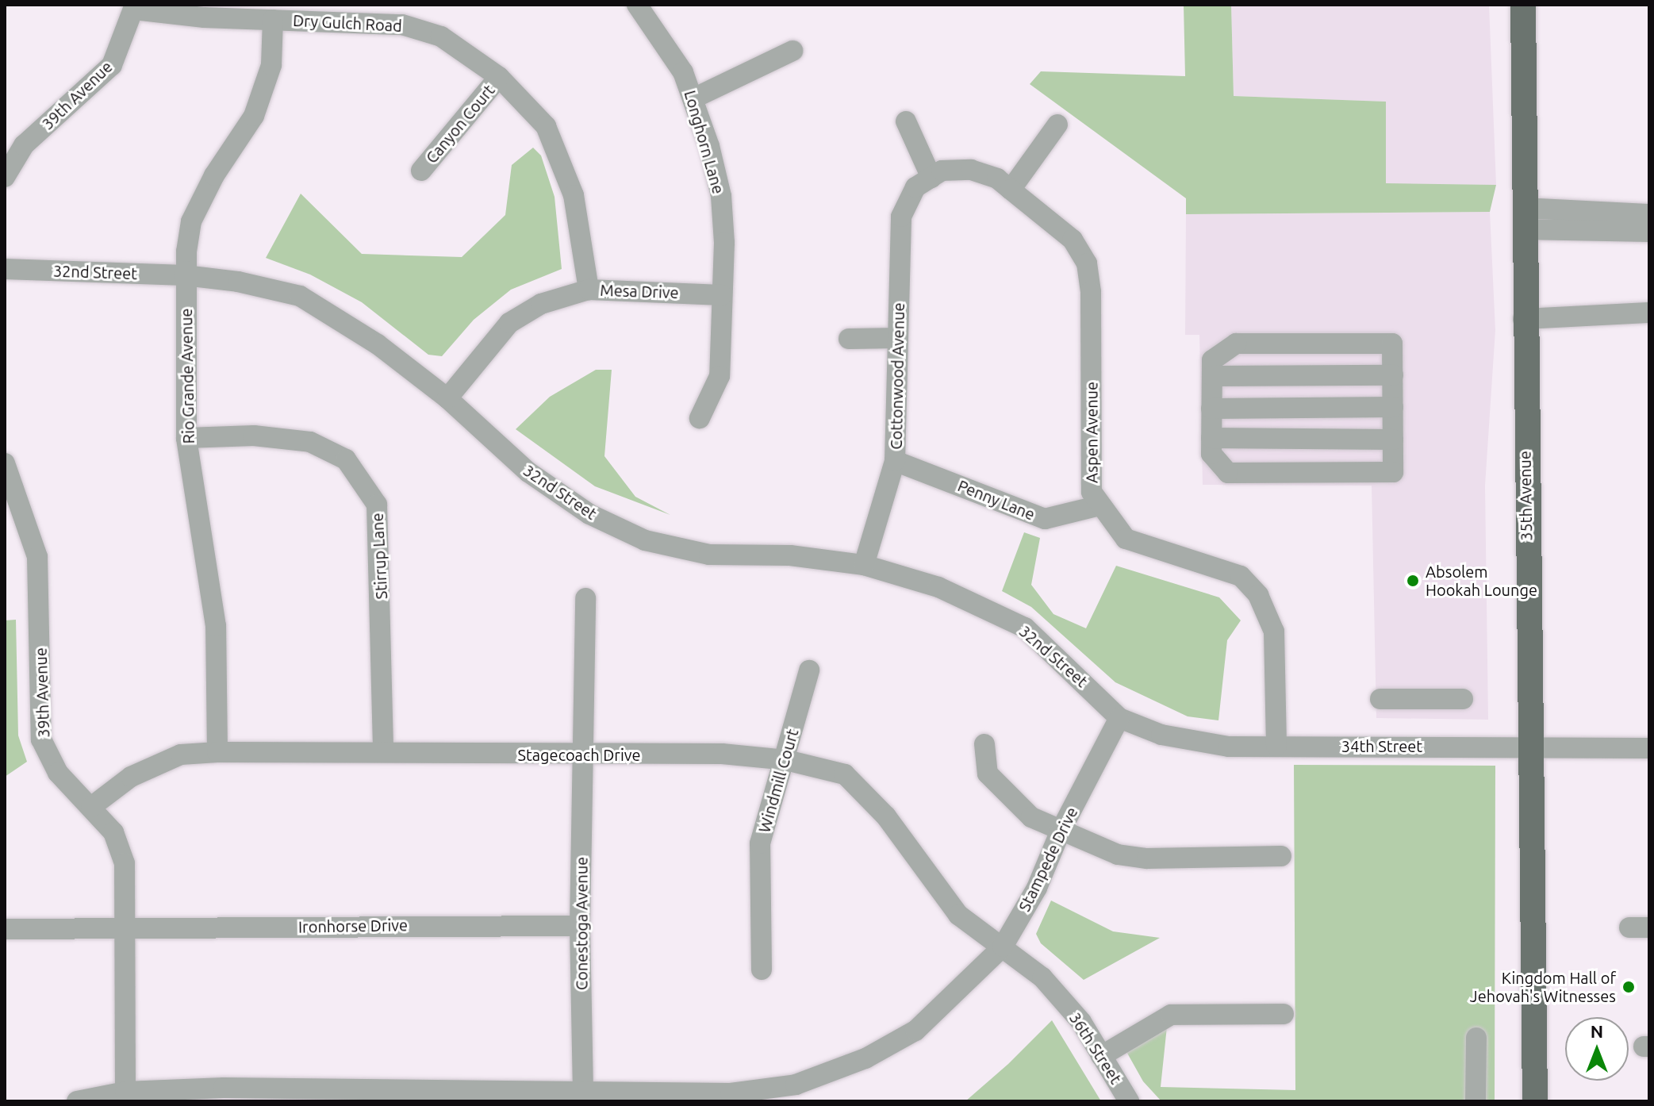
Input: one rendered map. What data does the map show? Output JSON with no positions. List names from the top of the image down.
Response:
{
  "streets": {
    "main road": ["35th Avenue"],
    "street": [
      "Dry Gulch Road",
      "39th Avenue",
      "Canyon Court",
      "Longhorn Lane",
      "32nd Street",
      "Mesa Drive",
      "Rio Grande Avenue",
      "Cottonwood Avenue",
      "Aspen Avenue",
      "Penny Lane",
      "Stirrup Lane",
      "34th Street",
      "Stagecoach Drive",
      "Windmill Court",
      "Stampede Drive",
      "Conestoga Avenue",
      "Ironhorse Drive",
      "36th Street"
    ]
  },
  "crossings": [
    ["Dry Gulch Road", "39th Avenue"],
    ["Dry Gulch Road", "Canyon Court"],
    ["Dry Gulch Road", "Mesa Drive"],
    ["Dry Gulch Road", "Rio Grande Avenue"],
    ["39th Avenue", "Stagecoach Drive"],
    ["39th Avenue", "Stampede Drive"],
    ["39th Avenue", "Ironhorse Drive"],
    ["Longhorn Lane", "Mesa Drive"],
    ["32nd Street", "Mesa Drive"],
    ["32nd Street", "Rio Grande Avenue"],
    ["32nd Street", "Cottonwood Avenue"],
    ["32nd Street", "34th Street"],
    ["32nd Street", "Stampede Drive"],
    ["Rio Grande Avenue", "Stirrup Lane"],
    ["Rio Grande Avenue", "Stagecoach Drive"],
    ["Cottonwood Avenue", "Aspen Avenue"],
    ["Cottonwood Avenue", "Penny Lane"],
    ["Aspen Avenue", "Penny Lane"],
    ["Aspen Avenue", "34th Street"],
    ["35th Avenue", "34th Street"],
    ["Stirrup Lane", "Stagecoach Drive"],
    ["34th Street", "Stampede Drive"],
    ["Stagecoach Drive", "Windmill Court"],
    ["Stagecoach Drive", "Stampede Drive"],
    ["Stagecoach Drive", "Conestoga Avenue"],
    ["Stagecoach Drive", "36th Street"],
    ["Stampede Drive", "Conestoga Avenue"],
    ["Stampede Drive", "36th Street"],
    ["Conestoga Avenue", "Ironhorse Drive"]
  ],
  "places": ["Absolem Hookah Lounge", "Kingdom Hall of Jehovah's Witnesses"],
  "north": "top"
}
